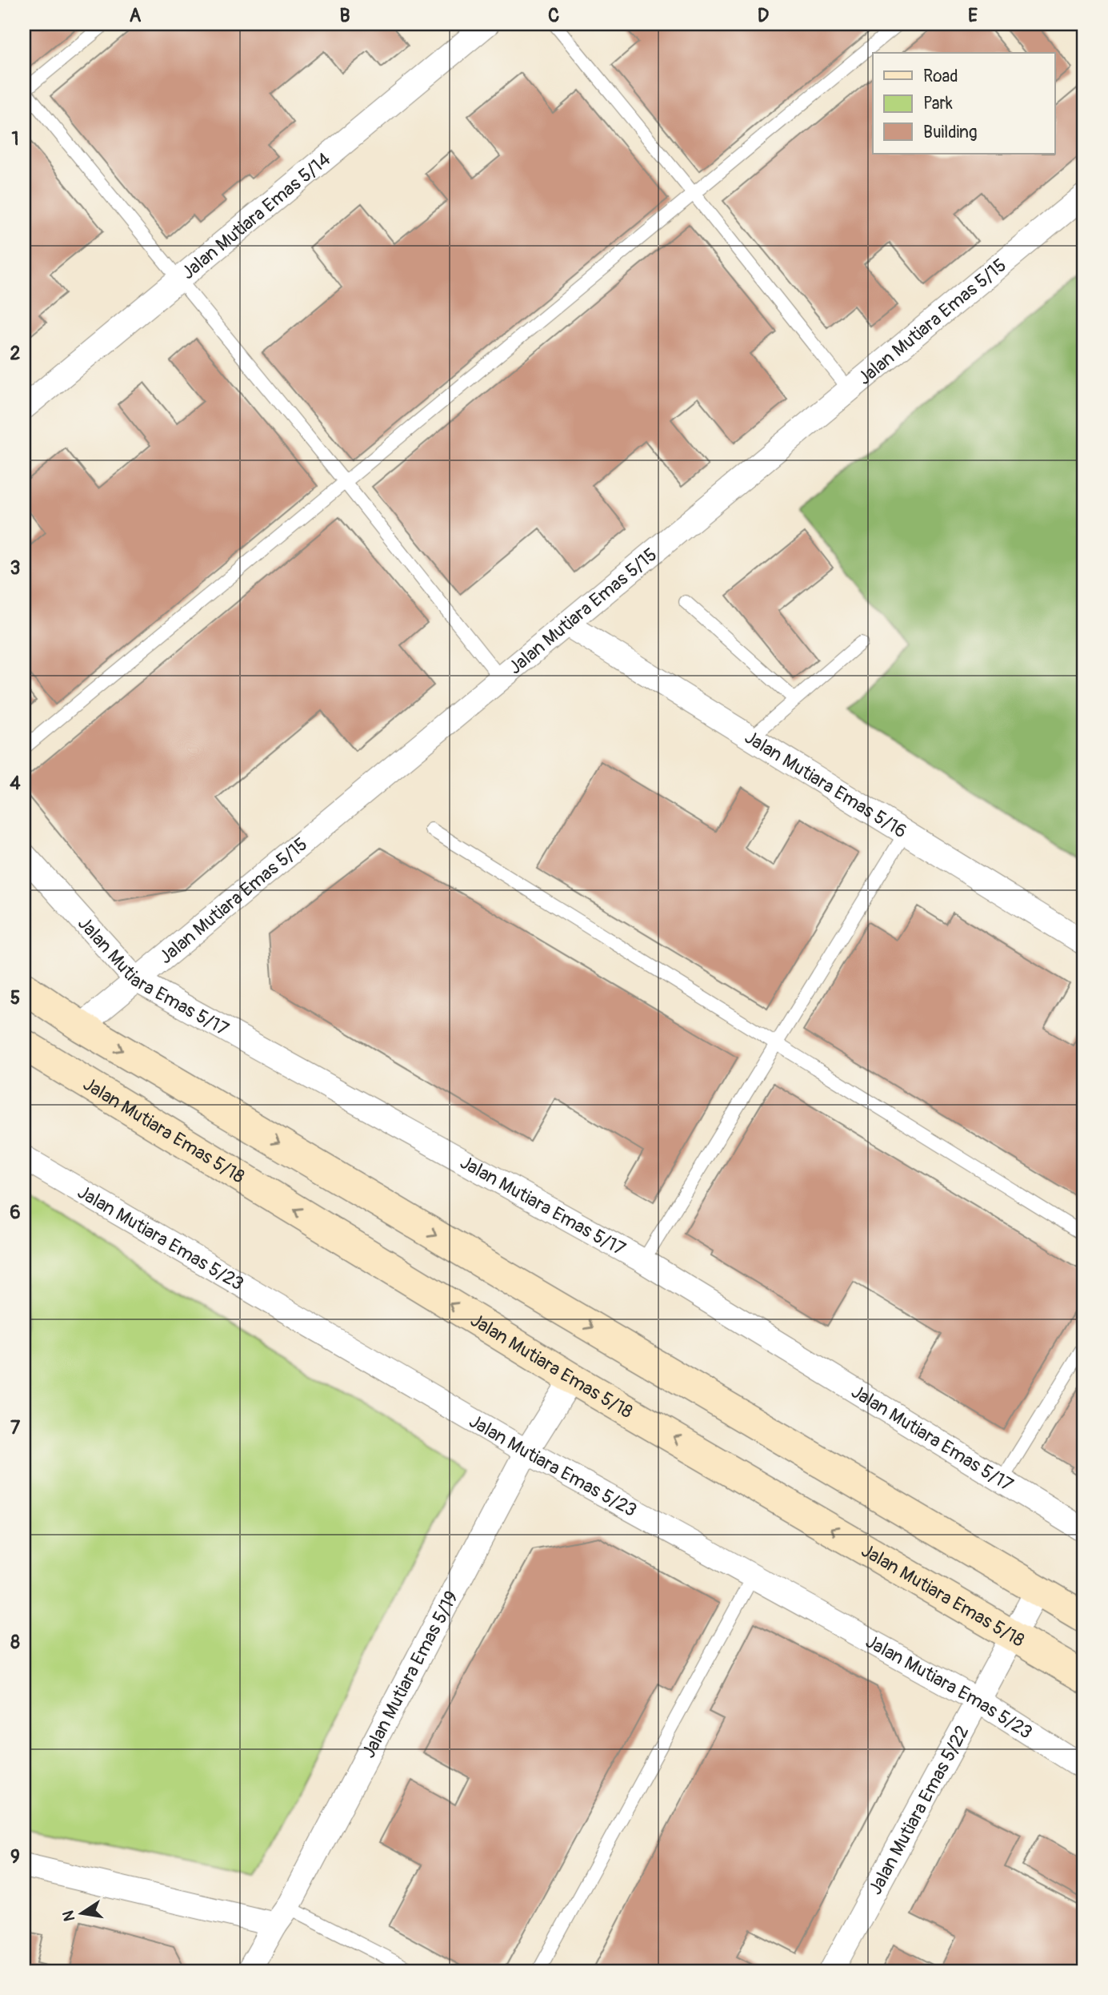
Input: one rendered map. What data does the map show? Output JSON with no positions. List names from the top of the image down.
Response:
{
  "streets": {
    "street": [
      "Jalan Mutiara Emas 5/14",
      "Jalan Mutiara Emas 5/15",
      "Jalan Mutiara Emas 5/16",
      "Jalan Mutiara Emas 5/17",
      "Jalan Mutiara Emas 5/18",
      "Jalan Mutiara Emas 5/23",
      "Jalan Mutiara Emas 5/19",
      "Jalan Mutiara Emas 5/22"
    ]
  },
  "crossings": [
    ["Jalan Mutiara Emas 5/15", "Jalan Mutiara Emas 5/16"],
    ["Jalan Mutiara Emas 5/15", "Jalan Mutiara Emas 5/17"],
    ["Jalan Mutiara Emas 5/18", "Jalan Mutiara Emas 5/19"],
    ["Jalan Mutiara Emas 5/18", "Jalan Mutiara Emas 5/22"],
    ["Jalan Mutiara Emas 5/23", "Jalan Mutiara Emas 5/19"],
    ["Jalan Mutiara Emas 5/23", "Jalan Mutiara Emas 5/22"]
  ],
  "legend": ["Road", "Park", "Building"],
  "north": "left",
  "grid": {
    "columns": [
      "A",
      "B",
      "C",
      "D",
      "E"
    ],
    "rows": [
      "1",
      "2",
      "3",
      "4",
      "5",
      "6",
      "7",
      "8",
      "9"
    ]
  }
}
